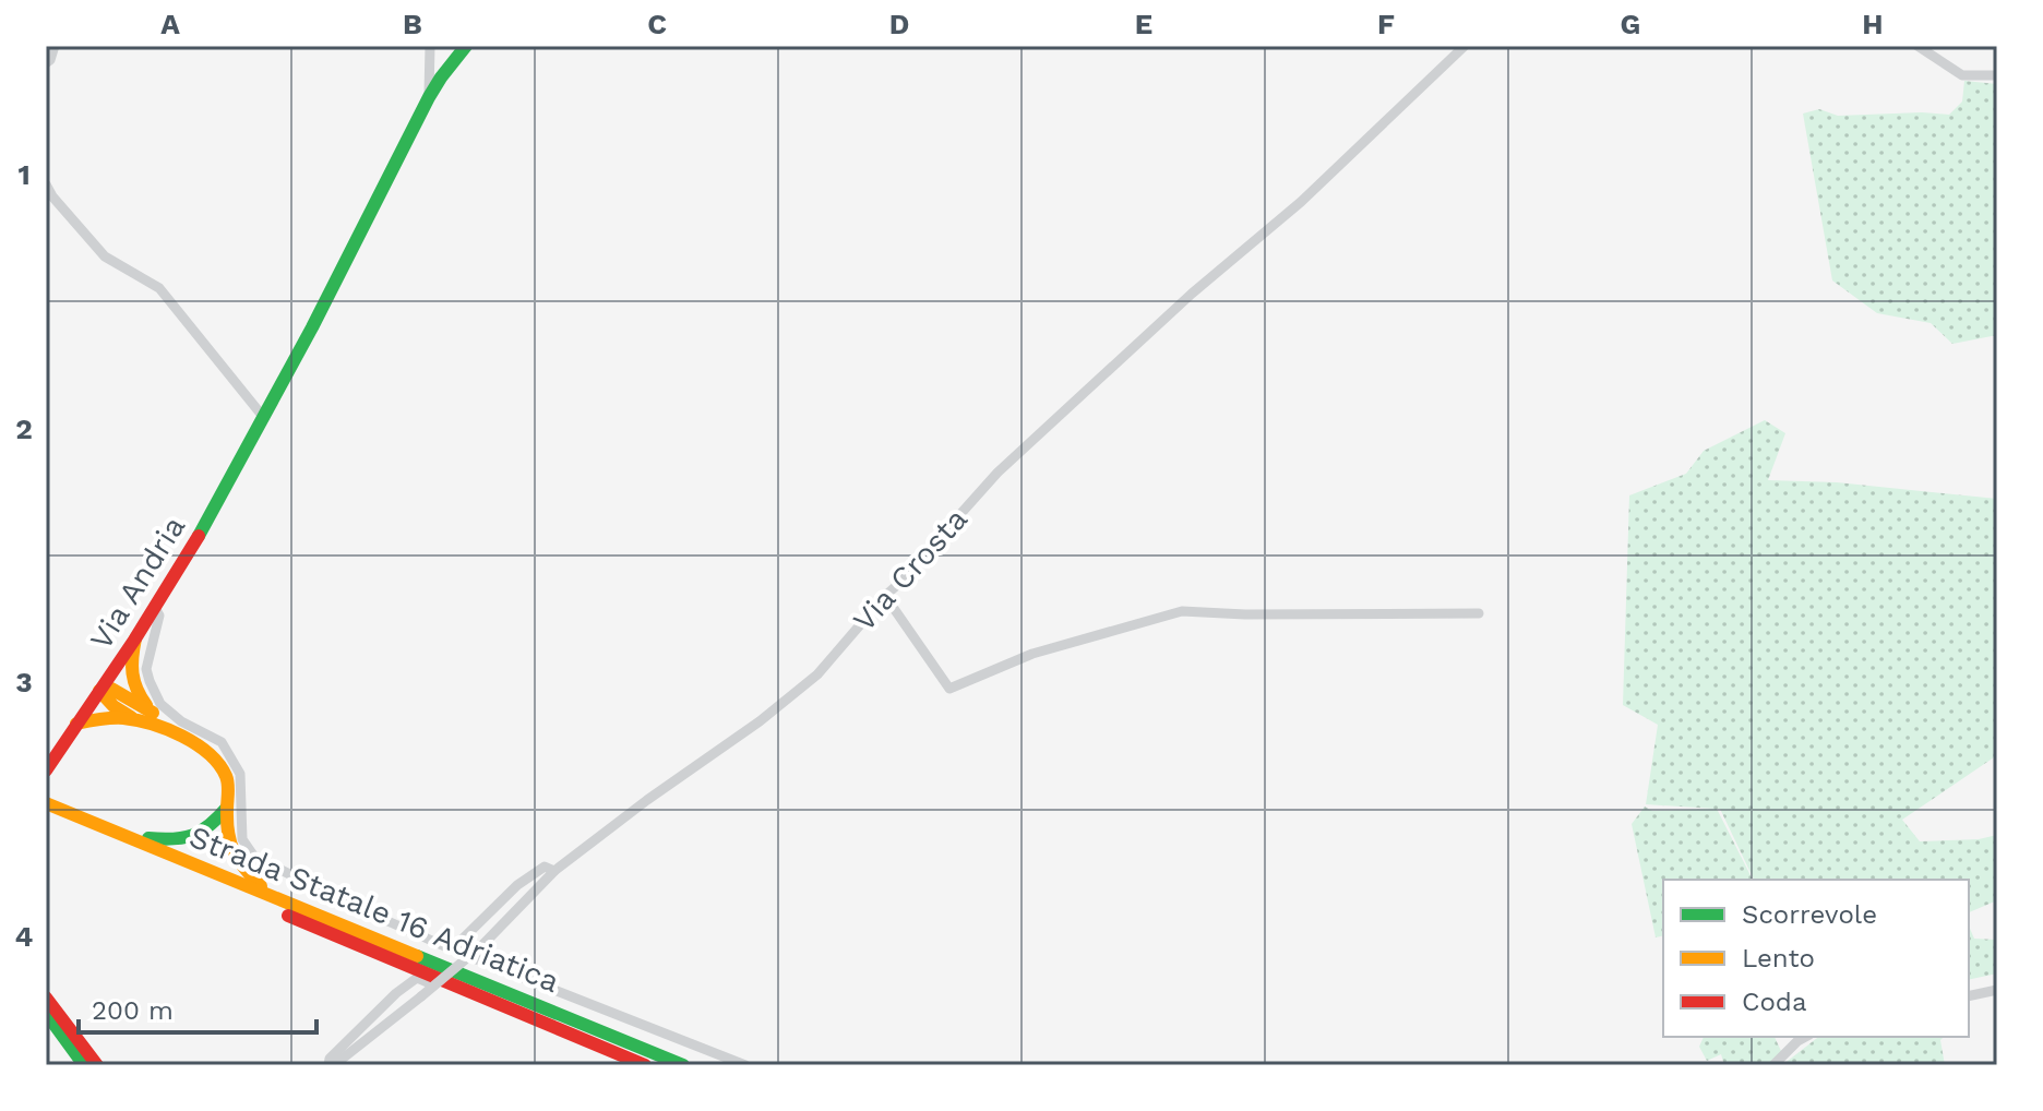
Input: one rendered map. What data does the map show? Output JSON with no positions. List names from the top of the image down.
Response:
{
  "streets": {
    "main road": ["Via Andria", "Strada Statale 16 Adriatica"],
    "street": ["Via Crosta"]
  },
  "legend": ["Scorrevole", "Lento", "Coda"],
  "scale_bar": "200 m",
  "grid": {
    "columns": [
      "A",
      "B",
      "C",
      "D",
      "E",
      "F",
      "G",
      "H"
    ],
    "rows": [
      "1",
      "2",
      "3",
      "4"
    ]
  }
}
